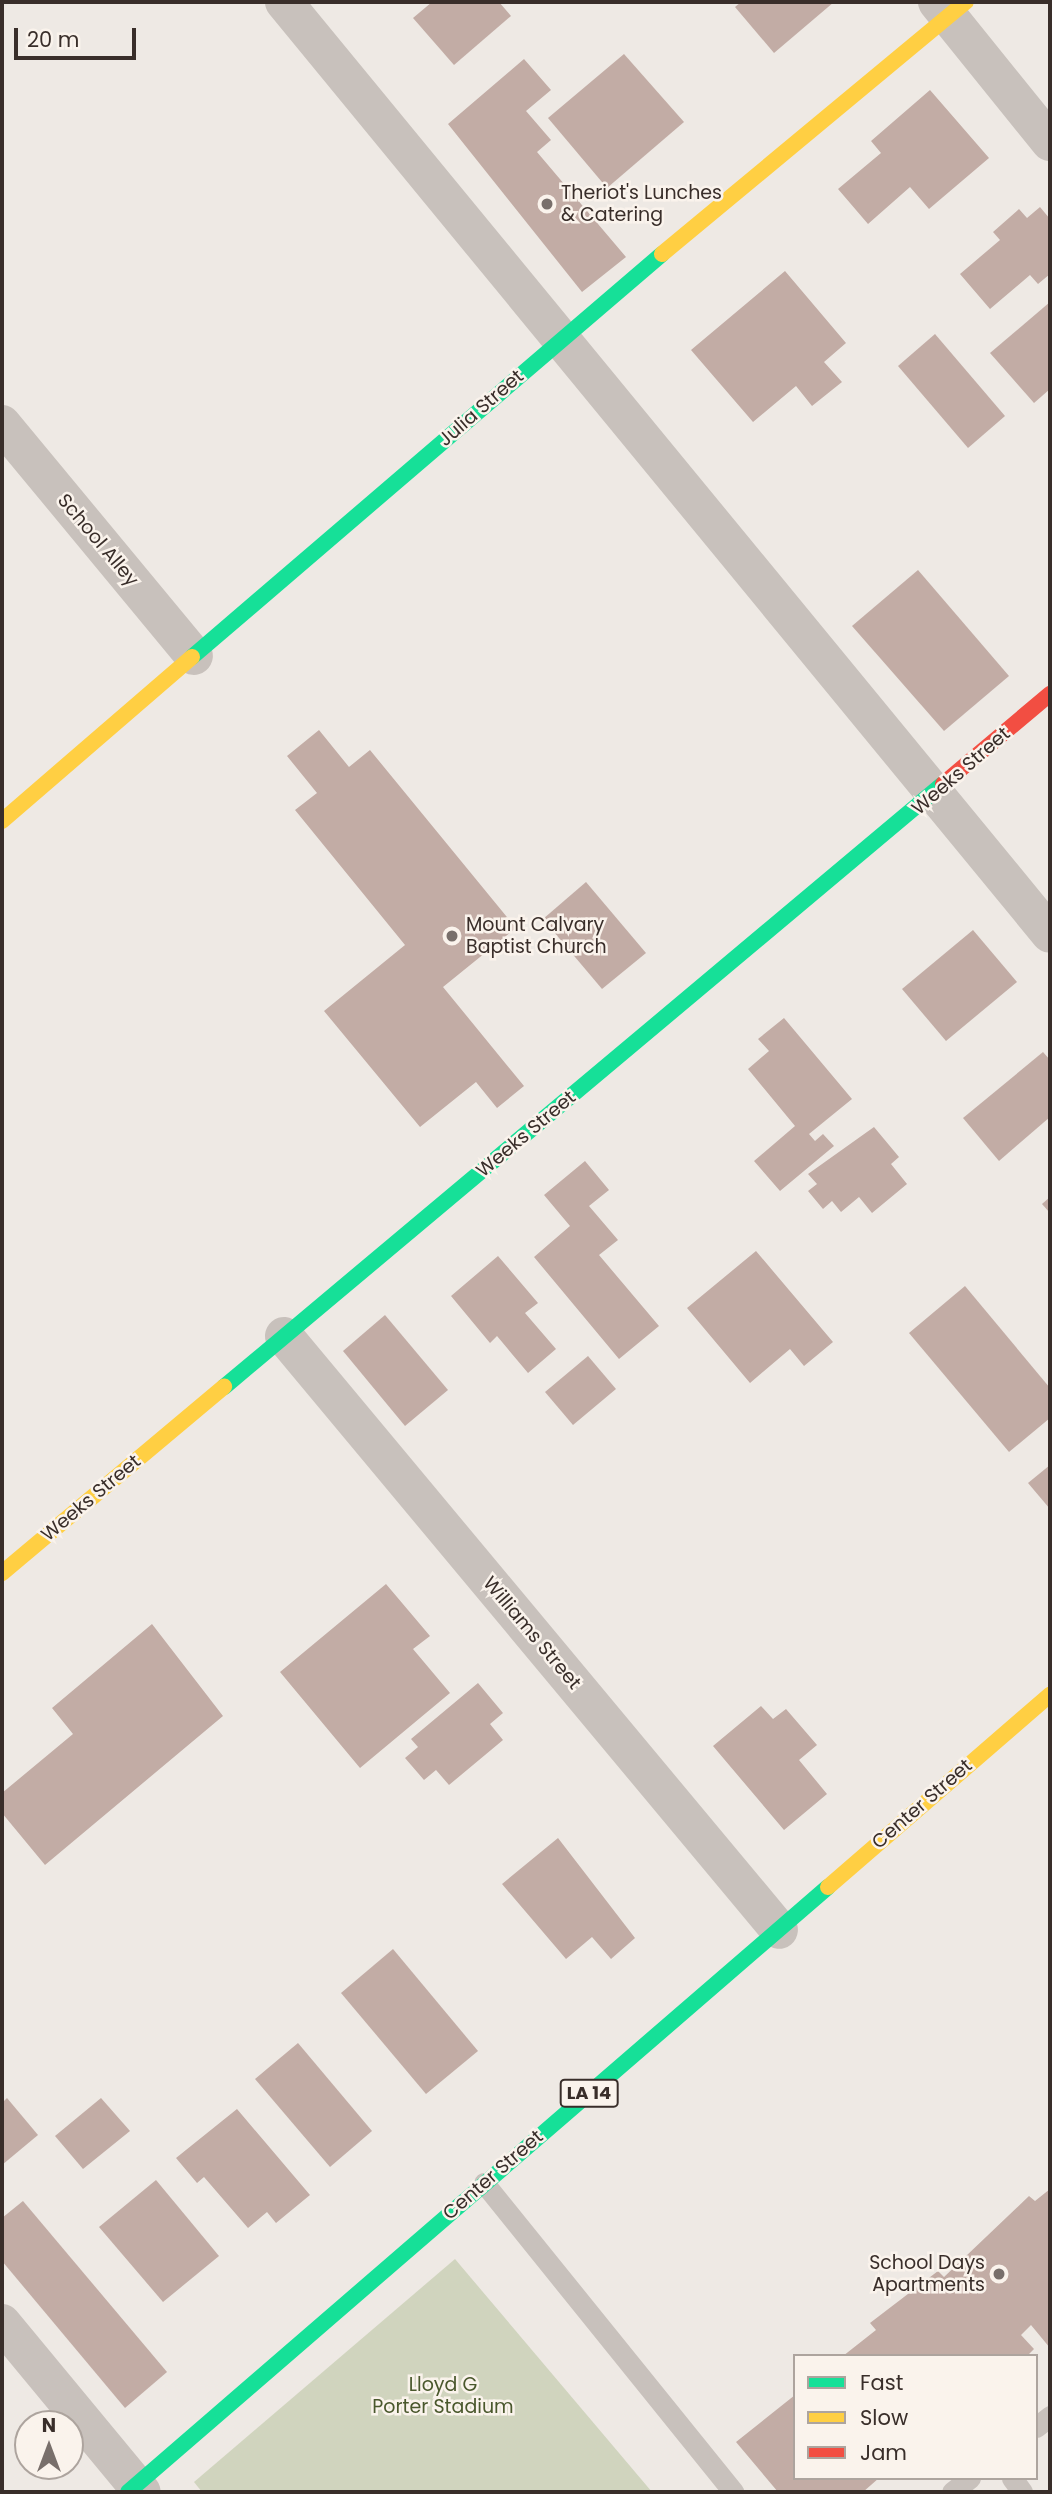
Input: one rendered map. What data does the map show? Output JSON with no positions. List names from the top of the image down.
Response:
{
  "streets": {
    "street": [
      "Julia Street",
      "School Alley",
      "Weeks Street",
      "Williams Street",
      "Center Street",
      "LA 14"
    ]
  },
  "crossings": [
    ["Julia Street", "School Alley"],
    ["Weeks Street", "Williams Street"],
    ["Williams Street", "Center Street"]
  ],
  "parks": ["Lloyd G Porter Stadium"],
  "places": ["Theriot's Lunches & Catering", "Mount Calvary Baptist Church", "School Days Apartments"],
  "legend": ["Fast", "Slow", "Jam"],
  "scale_bar": "20 m",
  "north": "top"
}
